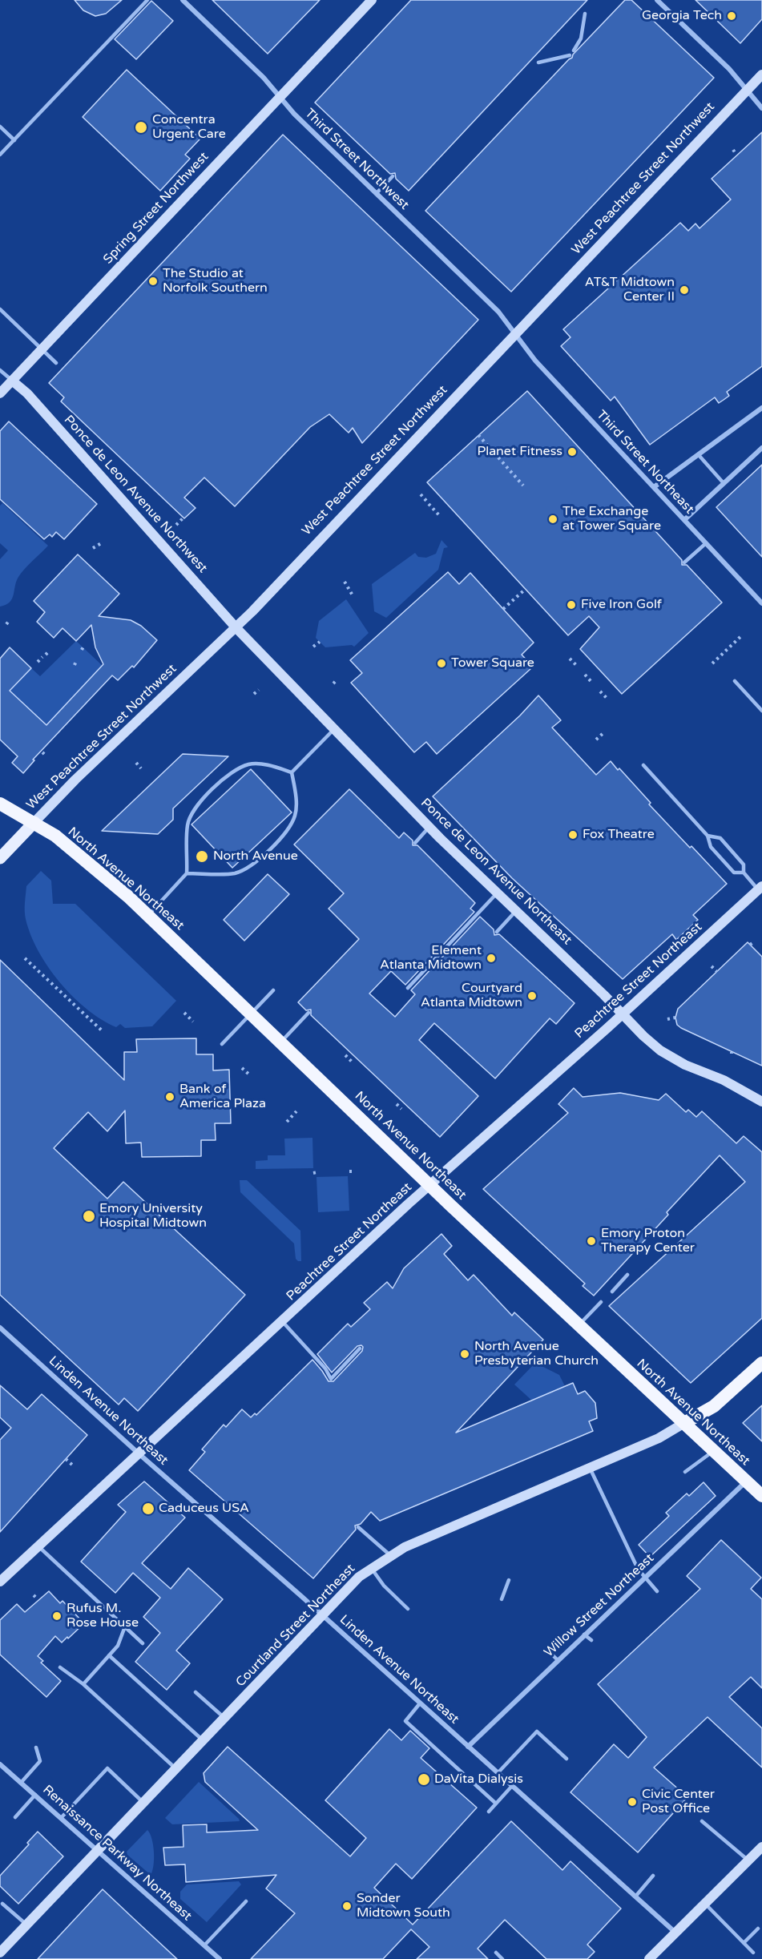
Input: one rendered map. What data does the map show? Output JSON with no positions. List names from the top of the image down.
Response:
{
  "streets": {
    "highway": ["North Avenue Northeast"],
    "main road": [
      "West Peachtree Street Northwest",
      "Spring Street Northwest",
      "Ponce de Leon Avenue Northwest",
      "Ponce de Leon Avenue Northeast",
      "Peachtree Street Northeast",
      "Courtland Street Northeast"
    ],
    "street": [
      "Third Street Northwest",
      "Third Street Northeast",
      "Linden Avenue Northeast",
      "Willow Street Northeast",
      "Renaissance Parkway Northeast"
    ]
  },
  "crossings": [
    ["Third Street Northwest", "West Peachtree Street Northwest"],
    ["Third Street Northwest", "Spring Street Northwest"],
    ["Third Street Northwest", "Third Street Northeast"],
    ["West Peachtree Street Northwest", "Third Street Northeast"],
    ["West Peachtree Street Northwest", "Ponce de Leon Avenue Northwest"],
    ["West Peachtree Street Northwest", "Ponce de Leon Avenue Northeast"],
    ["West Peachtree Street Northwest", "North Avenue Northeast"],
    ["Spring Street Northwest", "Ponce de Leon Avenue Northwest"],
    ["Ponce de Leon Avenue Northwest", "Ponce de Leon Avenue Northeast"],
    ["Ponce de Leon Avenue Northeast", "Peachtree Street Northeast"],
    ["North Avenue Northeast", "Peachtree Street Northeast"],
    ["North Avenue Northeast", "Willow Street Northeast"],
    ["North Avenue Northeast", "Courtland Street Northeast"],
    ["Peachtree Street Northeast", "Linden Avenue Northeast"],
    ["Linden Avenue Northeast", "Willow Street Northeast"],
    ["Linden Avenue Northeast", "Courtland Street Northeast"],
    ["Courtland Street Northeast", "Renaissance Parkway Northeast"]
  ],
  "places": [
    "Georgia Tech",
    "Concentra Urgent Care",
    "The Studio at Norfolk Southern",
    "AT&T Midtown Center II",
    "Planet Fitness",
    "The Exchange at Tower Square",
    "Five Iron Golf",
    "Tower Square",
    "Fox Theatre",
    "North Avenue",
    "Element Atlanta Midtown",
    "Courtyard Atlanta Midtown",
    "Bank of America Plaza",
    "Emory University Hospital Midtown",
    "Emory Proton Therapy Center",
    "North Avenue Presbyterian Church",
    "Caduceus USA",
    "Rufus M. Rose House",
    "DaVita Dialysis",
    "Civic Center Post Office",
    "Sonder Midtown South"
  ]
}
